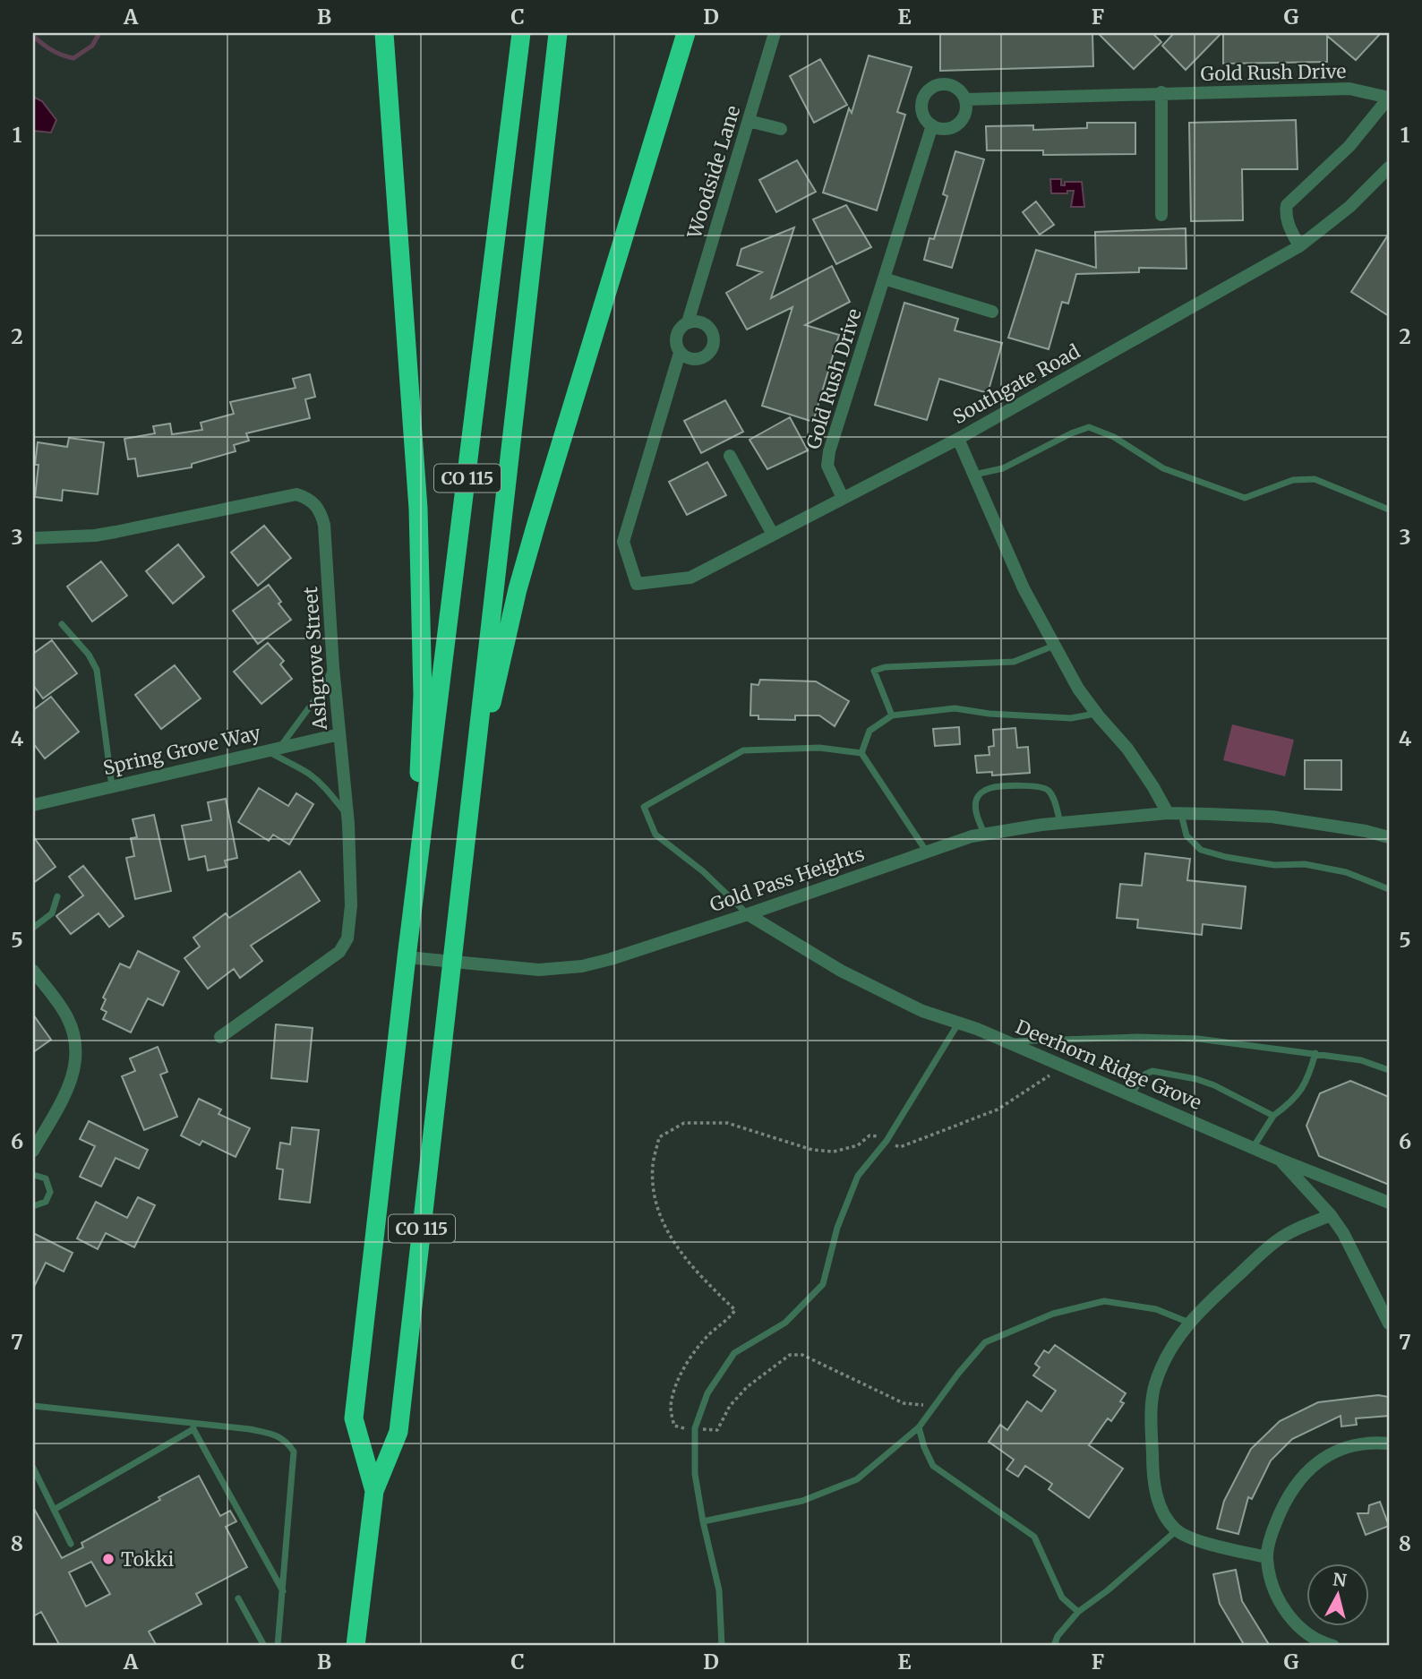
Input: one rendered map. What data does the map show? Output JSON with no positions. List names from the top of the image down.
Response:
{
  "streets": {
    "highway": ["CO 115"],
    "street": [
      "Gold Rush Drive",
      "Woodside Lane",
      "Southgate Road",
      "Ashgrove Street",
      "Spring Grove Way",
      "Gold Pass Heights",
      "Deerhorn Ridge Grove"
    ]
  },
  "crossings": [
    ["Gold Rush Drive", "Southgate Road"],
    ["Woodside Lane", "Southgate Road"],
    ["CO 115", "Gold Pass Heights"],
    ["Ashgrove Street", "Spring Grove Way"],
    ["Gold Pass Heights", "Deerhorn Ridge Grove"]
  ],
  "places": ["Tokki"],
  "north": "top",
  "grid": {
    "columns": [
      "A",
      "B",
      "C",
      "D",
      "E",
      "F",
      "G"
    ],
    "rows": [
      "1",
      "2",
      "3",
      "4",
      "5",
      "6",
      "7",
      "8"
    ]
  }
}
